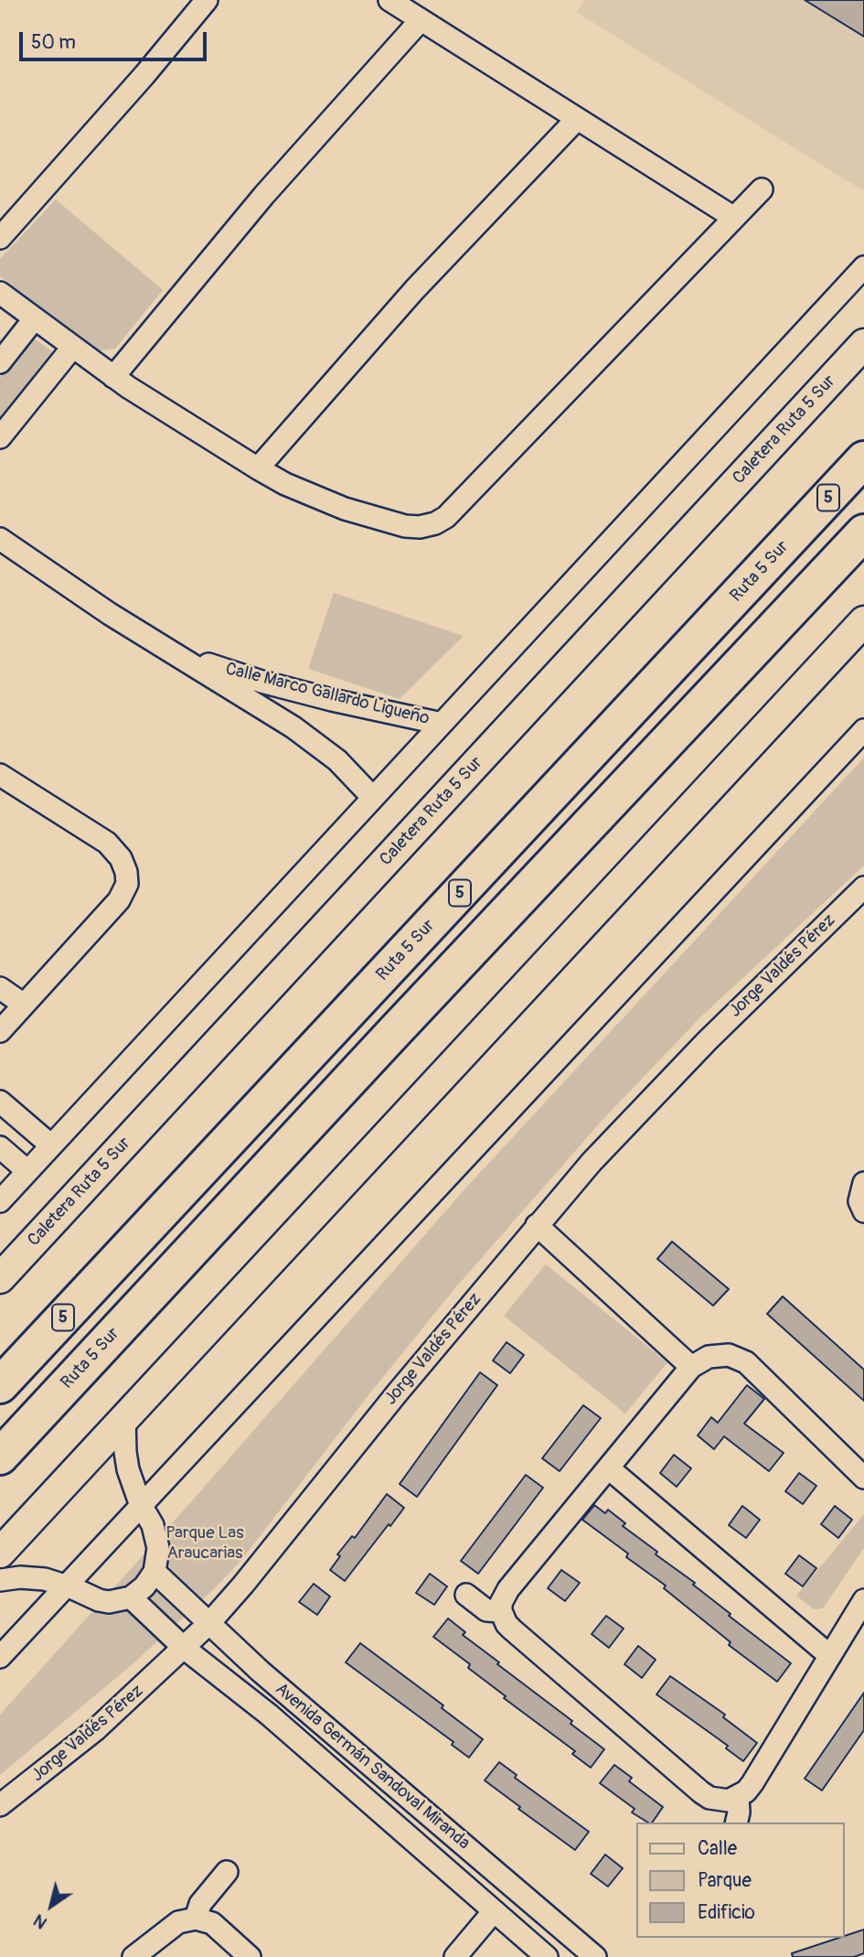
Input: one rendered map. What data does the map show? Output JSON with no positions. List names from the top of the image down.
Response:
{
  "streets": {
    "highway": ["5", "Ruta 5 Sur"],
    "street": [
      "Caletera Ruta 5 Sur",
      "Calle Marco Gallardo Ligueño",
      "Jorge Valdés Pérez",
      "Avenida Germán Sandoval Miranda"
    ]
  },
  "crossings": [
    ["Jorge Valdés Pérez", "Avenida Germán Sandoval Miranda"]
  ],
  "parks": ["Parque Las Araucarias"],
  "legend": ["Calle", "Parque", "Edificio"],
  "scale_bar": "50 m",
  "north": "bottom left"
}
